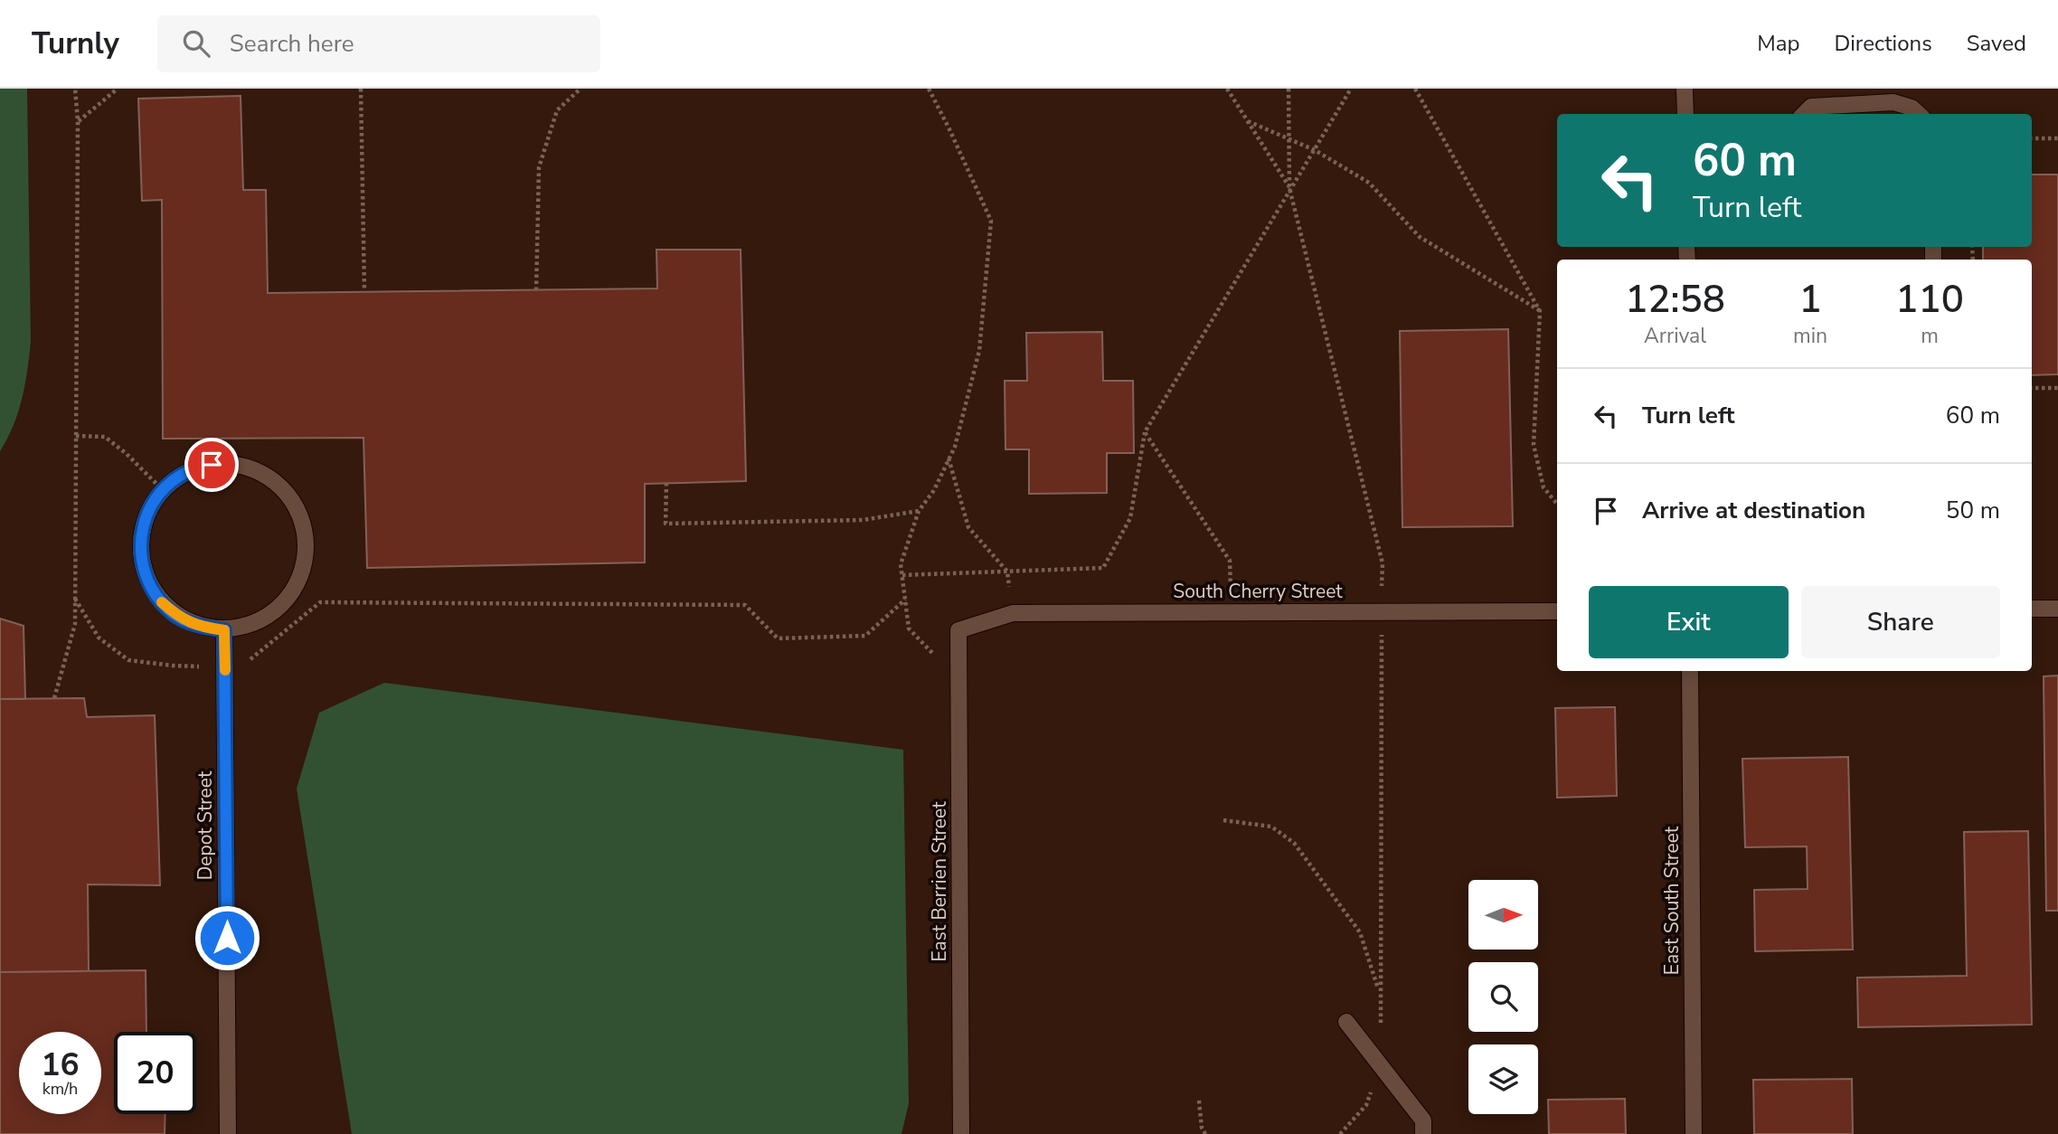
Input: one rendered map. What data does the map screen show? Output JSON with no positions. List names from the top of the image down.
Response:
{
  "streets": {
    "street": [
      "South Cherry Street",
      "Depot Street",
      "East Berrien Street",
      "East South Street"
    ]
  },
  "crossings": [
    ["South Cherry Street", "East Berrien Street"]
  ],
  "north": "right",
  "page": {
    "header": "Turnly",
    "search": "Search here",
    "nav": ["Map", "Directions", "Saved"],
    "turn": ["60 m", "Turn left"],
    "eta": [
      "12:58",
      "Arrival",
      "1",
      "min",
      "110",
      "m"
    ],
    "list": [
      {
        "name": "Turn left",
        "value": "60 m"
      },
      {
        "name": "Arrive at destination",
        "value": "50 m"
      }
    ],
    "buttons": ["Exit", "Share"],
    "speed": "16 km/h",
    "limit": "20"
  }
}
